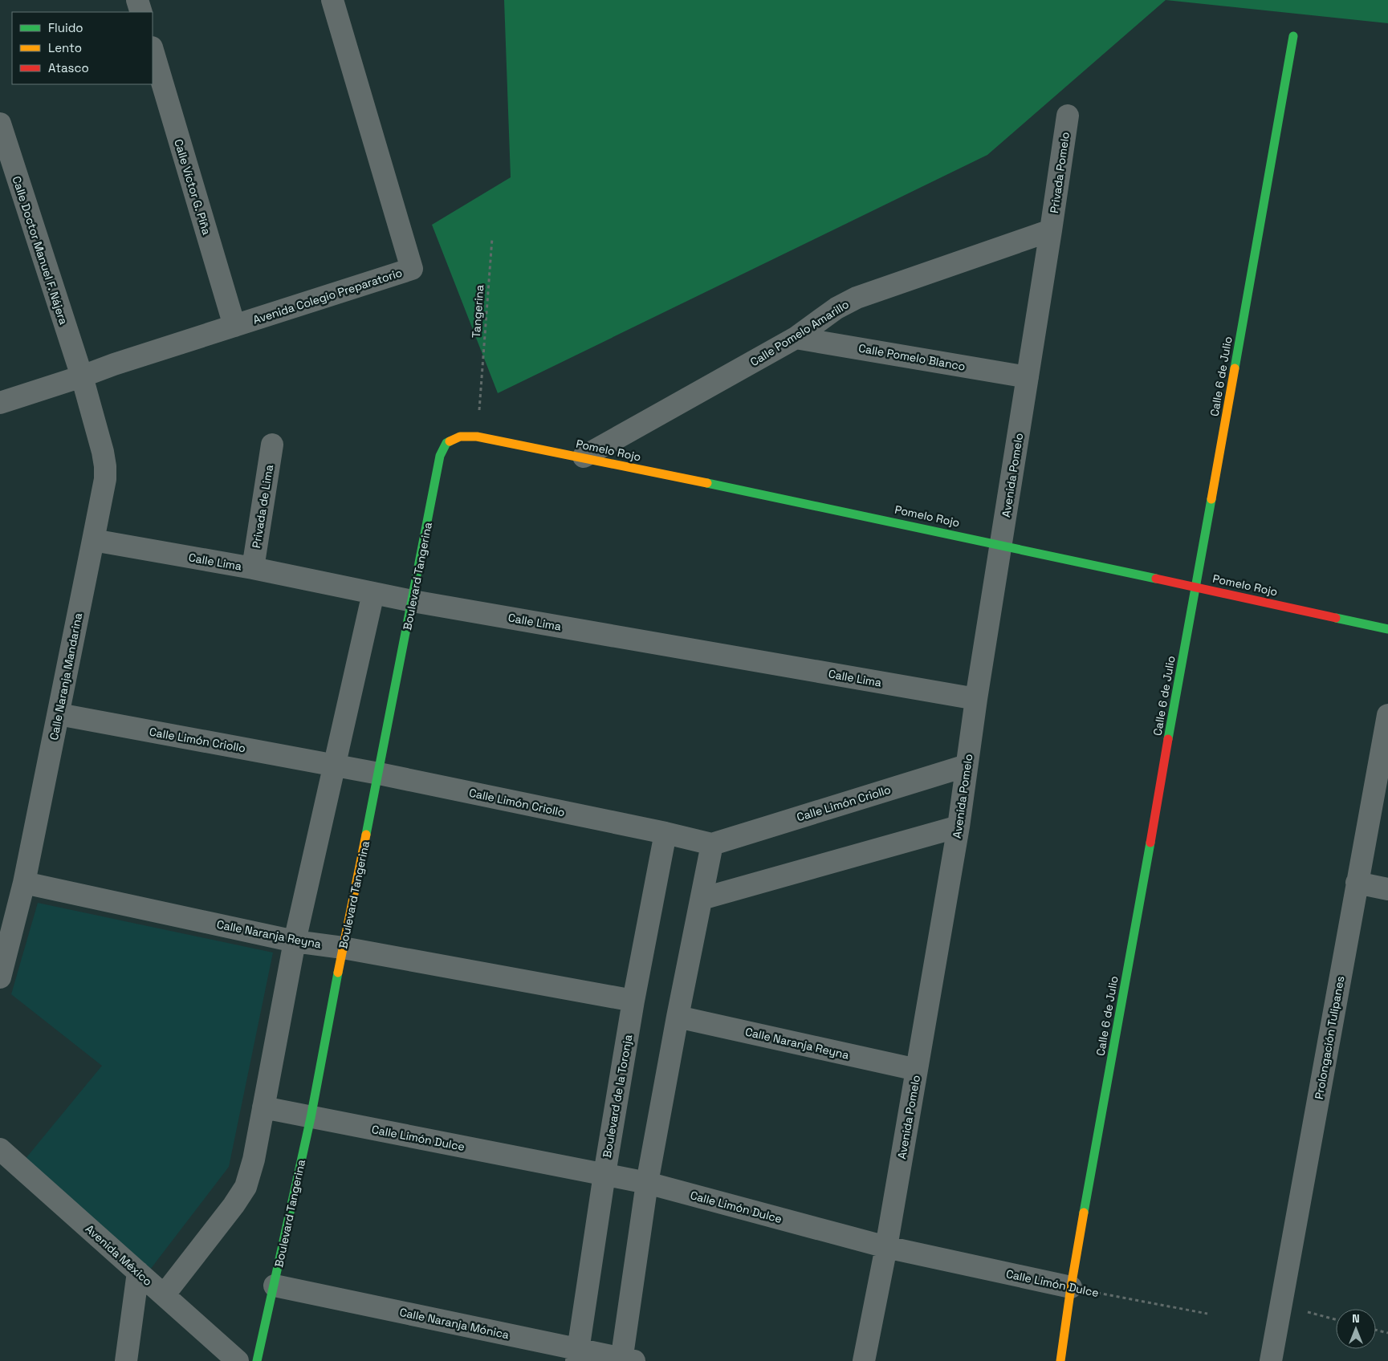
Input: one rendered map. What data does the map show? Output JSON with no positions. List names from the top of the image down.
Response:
{
  "streets": {
    "street": [
      "Privada Pomelo",
      "Calle Víctor G. Piña",
      "Calle Doctor Manuel F. Nájera",
      "Avenida Colegio Preparatorio",
      "Calle Pomelo Amarillo",
      "Calle Pomelo Blanco",
      "Calle 6 de Julio",
      "Pomelo Rojo",
      "Avenida Pomelo",
      "Privada de Lima",
      "Calle Lima",
      "Boulevard Tangerina",
      "Calle Naranja Mandarina",
      "Calle Limón Criollo",
      "Calle Naranja Reyna",
      "Prolongación Tulipanes",
      "Boulevard de la Toronja",
      "Calle Limón Dulce",
      "Avenida México",
      "Calle Naranja Mónica"
    ],
    "path": ["Tangerina"]
  },
  "crossings": [
    ["Privada Pomelo", "Calle Pomelo Amarillo"],
    ["Privada Pomelo", "Avenida Pomelo"],
    ["Calle Víctor G. Piña", "Avenida Colegio Preparatorio"],
    ["Calle Doctor Manuel F. Nájera", "Avenida Colegio Preparatorio"],
    ["Calle Doctor Manuel F. Nájera", "Calle Naranja Mandarina"],
    ["Avenida Colegio Preparatorio", "Calle Naranja Mandarina"],
    ["Calle Pomelo Amarillo", "Calle Pomelo Blanco"],
    ["Calle Pomelo Amarillo", "Pomelo Rojo"],
    ["Calle Pomelo Amarillo", "Avenida Pomelo"],
    ["Calle Pomelo Blanco", "Avenida Pomelo"],
    ["Calle 6 de Julio", "Pomelo Rojo"],
    ["Calle 6 de Julio", "Calle Limón Dulce"],
    ["Pomelo Rojo", "Avenida Pomelo"],
    ["Pomelo Rojo", "Boulevard Tangerina"],
    ["Avenida Pomelo", "Calle Lima"],
    ["Avenida Pomelo", "Calle Limón Criollo"],
    ["Avenida Pomelo", "Calle Naranja Reyna"],
    ["Avenida Pomelo", "Calle Limón Dulce"],
    ["Privada de Lima", "Calle Lima"],
    ["Calle Lima", "Boulevard Tangerina"],
    ["Calle Lima", "Calle Naranja Mandarina"],
    ["Boulevard Tangerina", "Calle Limón Criollo"],
    ["Boulevard Tangerina", "Calle Naranja Reyna"],
    ["Boulevard Tangerina", "Calle Limón Dulce"],
    ["Boulevard Tangerina", "Calle Naranja Mónica"],
    ["Calle Naranja Mandarina", "Calle Limón Criollo"],
    ["Calle Naranja Mandarina", "Calle Naranja Reyna"],
    ["Calle Limón Criollo", "Boulevard de la Toronja"],
    ["Calle Naranja Reyna", "Boulevard de la Toronja"],
    ["Boulevard de la Toronja", "Calle Limón Dulce"],
    ["Boulevard de la Toronja", "Calle Naranja Mónica"]
  ],
  "legend": ["Fluido", "Lento", "Atasco"],
  "north": "top"
}
